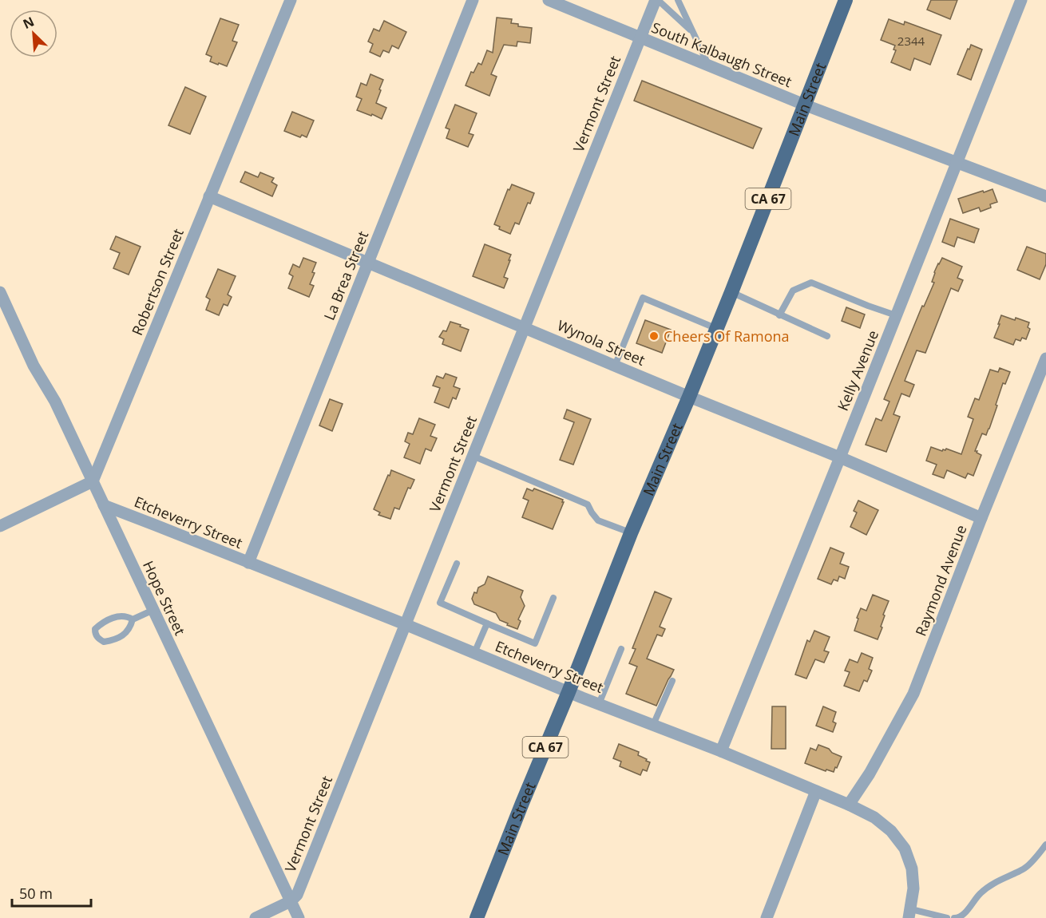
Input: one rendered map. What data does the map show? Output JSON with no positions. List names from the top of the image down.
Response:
{
  "streets": {
    "main road": ["Main Street", "CA 67"],
    "street": [
      "South Kalbaugh Street",
      "Vermont Street",
      "La Brea Street",
      "Robertson Street",
      "Wynola Street",
      "Kelly Avenue",
      "Etcheverry Street",
      "Raymond Avenue",
      "Hope Street"
    ]
  },
  "crossings": [
    ["South Kalbaugh Street", "Main Street"],
    ["South Kalbaugh Street", "Vermont Street"],
    ["South Kalbaugh Street", "Kelly Avenue"],
    ["Main Street", "Wynola Street"],
    ["Main Street", "Etcheverry Street"],
    ["Vermont Street", "Wynola Street"],
    ["Vermont Street", "Etcheverry Street"],
    ["Vermont Street", "Hope Street"],
    ["La Brea Street", "Wynola Street"],
    ["La Brea Street", "Etcheverry Street"],
    ["Robertson Street", "Wynola Street"],
    ["Robertson Street", "Hope Street"],
    ["Wynola Street", "Kelly Avenue"],
    ["Wynola Street", "Raymond Avenue"],
    ["Kelly Avenue", "Etcheverry Street"],
    ["Etcheverry Street", "Raymond Avenue"],
    ["Etcheverry Street", "Hope Street"]
  ],
  "places": ["Cheers Of Ramona"],
  "house_numbers": ["2344"],
  "scale_bar": "50 m",
  "north": "top left"
}
